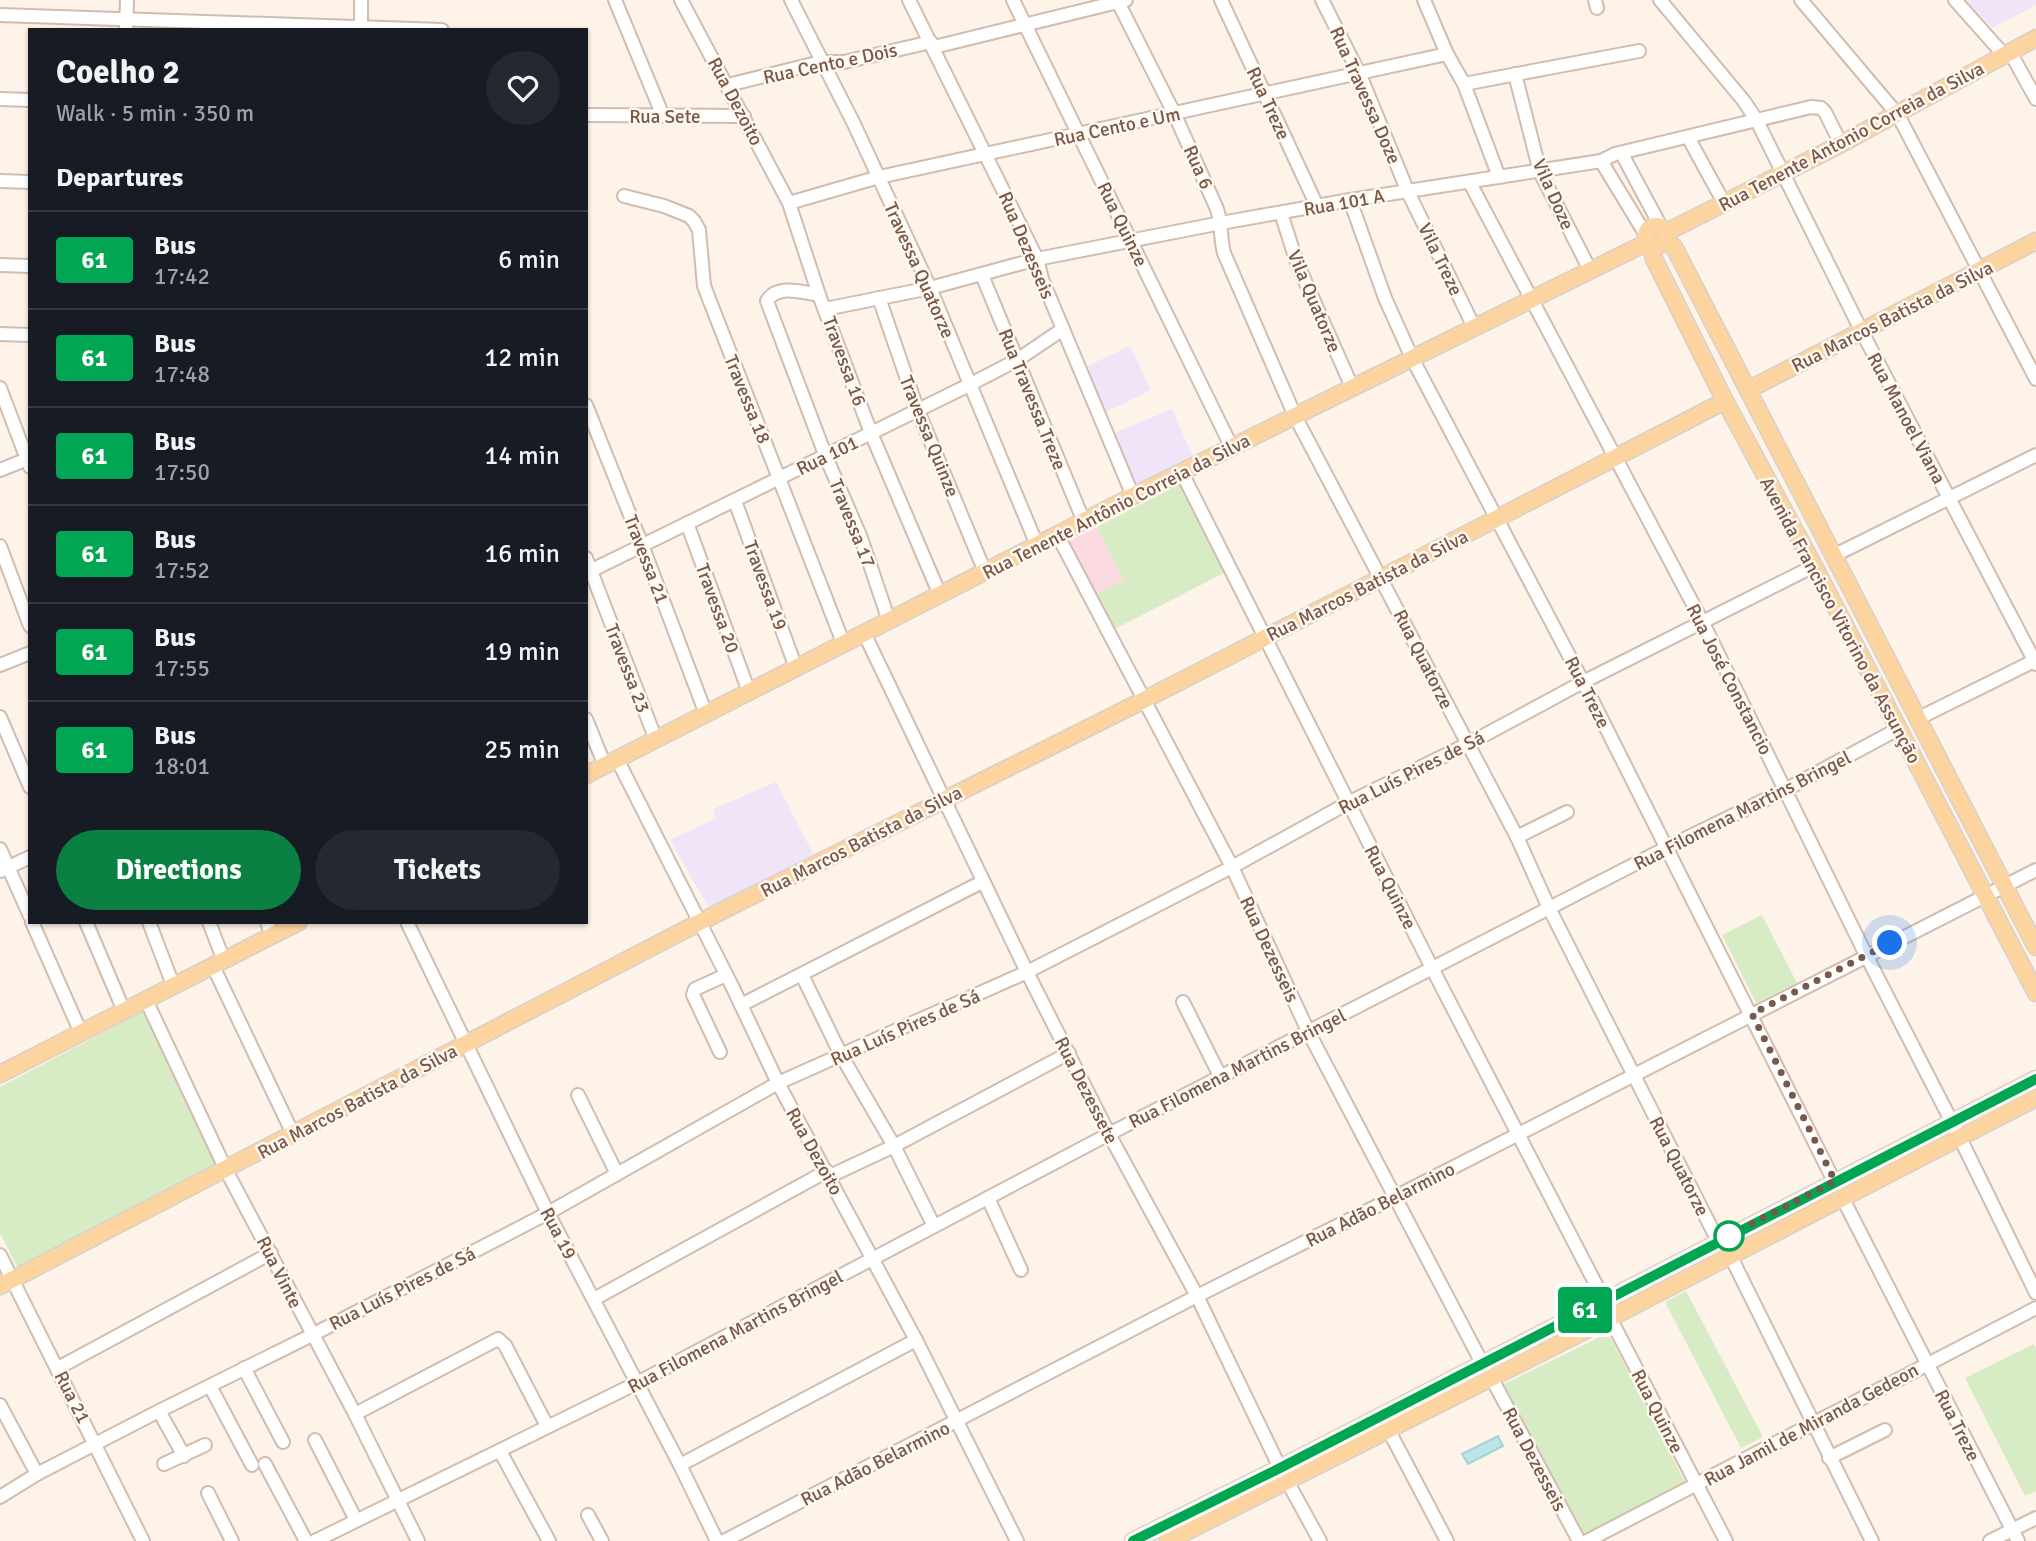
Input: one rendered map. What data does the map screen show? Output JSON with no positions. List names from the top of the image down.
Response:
{
  "streets": {
    "main road": [
      "Rua Tenente Antonio Correia da Silva",
      "Rua Marcos Batista da Silva",
      "Rua Tenente Antônio Correia da Silva",
      "Avenida Francisco Vitorino da Assunção"
    ],
    "street": [
      "Rua Cento e Dois",
      "Rua Travessa Doze",
      "Rua Dezoito",
      "Rua Treze",
      "Rua Sete",
      "Rua Cento e Um",
      "Rua 6",
      "Vila Doze",
      "Rua 101 A",
      "Rua Quinze",
      "Rua Dezesseis",
      "Vila Treze",
      "Travessa Quatorze",
      "Vila Quatorze",
      "Travessa 16",
      "Travessa 18",
      "Rua Travessa Treze",
      "Rua Manoel Viana",
      "Travessa Quinze",
      "Rua 101",
      "Travessa 17",
      "Travessa 21",
      "Travessa 19",
      "Travessa 20",
      "Rua Quatorze",
      "Travessa 23",
      "Rua José Constancio",
      "Rua Luís Pires de Sá",
      "Rua Filomena Martins Bringel",
      "Rua Dezessete",
      "Rua Adão Belarmino",
      "Rua 19",
      "Rua Vinte",
      "Rua 21",
      "Rua Jamil de Miranda Gedeon"
    ]
  },
  "crossings": [
    ["Rua Cento e Dois", "Rua Dezoito"],
    ["Rua Cento e Dois", "Rua 6"],
    ["Rua Cento e Dois", "Rua Quinze"],
    ["Rua Cento e Dois", "Rua Dezesseis"],
    ["Rua Cento e Dois", "Travessa Quatorze"],
    ["Rua Travessa Doze", "Rua Cento e Um"],
    ["Rua Travessa Doze", "Rua 101 A"],
    ["Rua Travessa Doze", "Vila Treze"],
    ["Rua Dezoito", "Rua Sete"],
    ["Rua Dezoito", "Rua Cento e Um"],
    ["Rua Dezoito", "Rua Marcos Batista da Silva"],
    ["Rua Dezoito", "Travessa 16"],
    ["Rua Dezoito", "Rua Tenente Antônio Correia da Silva"],
    ["Rua Dezoito", "Rua Luís Pires de Sá"],
    ["Rua Dezoito", "Rua Filomena Martins Bringel"],
    ["Rua Dezoito", "Rua Adão Belarmino"],
    ["Rua Treze", "Rua Cento e Um"],
    ["Rua Treze", "Rua 101 A"],
    ["Rua Treze", "Rua Marcos Batista da Silva"],
    ["Rua Treze", "Rua Tenente Antônio Correia da Silva"],
    ["Rua Treze", "Rua Luís Pires de Sá"],
    ["Rua Treze", "Rua Filomena Martins Bringel"],
    ["Rua Treze", "Rua Adão Belarmino"],
    ["Rua Treze", "Rua Jamil de Miranda Gedeon"],
    ["Rua Cento e Um", "Rua 6"],
    ["Rua Cento e Um", "Rua Quinze"],
    ["Rua Cento e Um", "Rua Dezesseis"],
    ["Rua Cento e Um", "Travessa Quatorze"],
    ["Rua Cento e Um", "Travessa 16"],
    ["Rua Tenente Antonio Correia da Silva", "Rua 101 A"],
    ["Rua Tenente Antonio Correia da Silva", "Rua Manoel Viana"],
    ["Rua Tenente Antonio Correia da Silva", "Rua Tenente Antônio Correia da Silva"],
    ["Rua Tenente Antonio Correia da Silva", "Avenida Francisco Vitorino da Assunção"],
    ["Rua 6", "Rua 101 A"],
    ["Rua 6", "Rua Quatorze"],
    ["Vila Doze", "Rua 101 A"],
    ["Vila Doze", "Rua Tenente Antônio Correia da Silva"],
    ["Rua 101 A", "Rua Quinze"],
    ["Rua 101 A", "Rua Dezesseis"],
    ["Rua 101 A", "Vila Treze"],
    ["Rua 101 A", "Travessa Quatorze"],
    ["Rua 101 A", "Vila Quatorze"],
    ["Rua 101 A", "Travessa 16"],
    ["Rua 101 A", "Rua Travessa Treze"],
    ["Rua 101 A", "Rua Manoel Viana"],
    ["Rua 101 A", "Travessa Quinze"],
    ["Rua 101 A", "Rua Quatorze"],
    ["Rua 101 A", "Rua José Constancio"],
    ["Rua Quinze", "Rua Marcos Batista da Silva"],
    ["Rua Quinze", "Rua Tenente Antônio Correia da Silva"],
    ["Rua Quinze", "Rua Luís Pires de Sá"],
    ["Rua Quinze", "Rua Filomena Martins Bringel"],
    ["Rua Quinze", "Rua Adão Belarmino"],
    ["Rua Quinze", "Rua Jamil de Miranda Gedeon"],
    ["Rua Dezesseis", "Rua Marcos Batista da Silva"],
    ["Rua Dezesseis", "Rua 101"],
    ["Rua Dezesseis", "Rua Tenente Antônio Correia da Silva"],
    ["Rua Dezesseis", "Rua Luís Pires de Sá"],
    ["Rua Dezesseis", "Rua Filomena Martins Bringel"],
    ["Rua Dezesseis", "Rua Adão Belarmino"],
    ["Vila Treze", "Rua Tenente Antônio Correia da Silva"],
    ["Travessa Quatorze", "Rua 101"],
    ["Travessa Quatorze", "Rua Tenente Antônio Correia da Silva"],
    ["Vila Quatorze", "Rua Tenente Antônio Correia da Silva"],
    ["Rua Marcos Batista da Silva", "Rua Manoel Viana"],
    ["Rua Marcos Batista da Silva", "Avenida Francisco Vitorino da Assunção"],
    ["Rua Marcos Batista da Silva", "Rua Quatorze"],
    ["Rua Marcos Batista da Silva", "Rua José Constancio"],
    ["Rua Marcos Batista da Silva", "Rua Dezessete"],
    ["Rua Marcos Batista da Silva", "Rua 19"],
    ["Rua Marcos Batista da Silva", "Rua Vinte"],
    ["Rua Marcos Batista da Silva", "Rua 21"],
    ["Travessa 16", "Rua 101"],
    ["Travessa 16", "Rua Tenente Antônio Correia da Silva"],
    ["Travessa 16", "Travessa 17"],
    ["Travessa 18", "Rua 101"],
    ["Travessa 18", "Rua Tenente Antônio Correia da Silva"],
    ["Rua Travessa Treze", "Rua 101"],
    ["Rua Travessa Treze", "Rua Tenente Antônio Correia da Silva"],
    ["Travessa Quinze", "Rua 101"],
    ["Travessa Quinze", "Rua Tenente Antônio Correia da Silva"],
    ["Rua 101", "Travessa 17"],
    ["Rua 101", "Travessa 21"],
    ["Rua 101", "Travessa 19"],
    ["Rua 101", "Travessa 20"],
    ["Rua 101", "Travessa 23"],
    ["Rua Tenente Antônio Correia da Silva", "Travessa 17"],
    ["Rua Tenente Antônio Correia da Silva", "Travessa 21"],
    ["Rua Tenente Antônio Correia da Silva", "Travessa 19"],
    ["Rua Tenente Antônio Correia da Silva", "Travessa 20"],
    ["Rua Tenente Antônio Correia da Silva", "Avenida Francisco Vitorino da Assunção"],
    ["Rua Tenente Antônio Correia da Silva", "Rua Quatorze"],
    ["Rua Tenente Antônio Correia da Silva", "Travessa 23"],
    ["Rua Tenente Antônio Correia da Silva", "Rua José Constancio"],
    ["Rua Tenente Antônio Correia da Silva", "Rua Dezessete"],
    ["Avenida Francisco Vitorino da Assunção", "Rua Luís Pires de Sá"],
    ["Avenida Francisco Vitorino da Assunção", "Rua Filomena Martins Bringel"],
    ["Avenida Francisco Vitorino da Assunção", "Rua Adão Belarmino"],
    ["Rua Quatorze", "Rua Luís Pires de Sá"],
    ["Rua Quatorze", "Rua Filomena Martins Bringel"],
    ["Rua Quatorze", "Rua Adão Belarmino"],
    ["Rua José Constancio", "Rua Luís Pires de Sá"],
    ["Rua José Constancio", "Rua Filomena Martins Bringel"],
    ["Rua José Constancio", "Rua Adão Belarmino"],
    ["Rua Luís Pires de Sá", "Rua Dezessete"],
    ["Rua Luís Pires de Sá", "Rua 19"],
    ["Rua Luís Pires de Sá", "Rua Vinte"],
    ["Rua Luís Pires de Sá", "Rua 21"],
    ["Rua Filomena Martins Bringel", "Rua Dezessete"],
    ["Rua Filomena Martins Bringel", "Rua 19"],
    ["Rua Filomena Martins Bringel", "Rua Vinte"],
    ["Rua Dezessete", "Rua Adão Belarmino"]
  ],
  "lines": ["bus line 61"],
  "page": {
    "on_map": "61",
    "heading": [
      ["Coelho 2", "Walk · 5 min · 350 m"],
      "Departures"
    ],
    "list": [
      {
        "mark": "61",
        "name": "Bus",
        "note": "17:42",
        "value": "6 min"
      },
      {
        "mark": "61",
        "name": "Bus",
        "note": "17:48",
        "value": "12 min"
      },
      {
        "mark": "61",
        "name": "Bus",
        "note": "17:50",
        "value": "14 min"
      },
      {
        "mark": "61",
        "name": "Bus",
        "note": "17:52",
        "value": "16 min"
      },
      {
        "mark": "61",
        "name": "Bus",
        "note": "17:55",
        "value": "19 min"
      },
      {
        "mark": "61",
        "name": "Bus",
        "note": "18:01",
        "value": "25 min"
      }
    ],
    "buttons": ["Directions", "Tickets"]
  }
}
